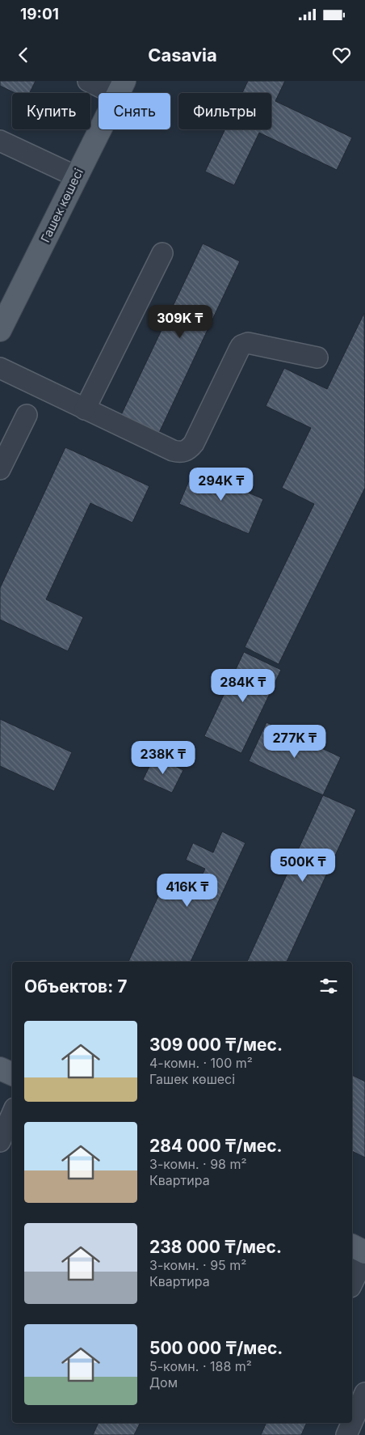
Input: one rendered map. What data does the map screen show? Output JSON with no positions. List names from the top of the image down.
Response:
{
  "streets": {
    "main road": ["Гашек көшесі"]
  },
  "page": {
    "status": "19:01",
    "header": "Casavia",
    "chip": ["Купить", "Снять", "Фильтры"],
    "price": [
      "309K ₸",
      "294K ₸",
      "284K ₸",
      "277K ₸",
      "238K ₸",
      "500K ₸",
      "416K ₸"
    ],
    "heading": "Объектов: 7",
    "list": [
      {
        "name": "309 000 ₸/мес.",
        "note": "4-комн. · 100 m² · Гашек көшесі"
      },
      {
        "name": "284 000 ₸/мес.",
        "note": "3-комн. · 98 m² · Квартира"
      },
      {
        "name": "238 000 ₸/мес.",
        "note": "3-комн. · 95 m² · Квартира"
      },
      {
        "name": "500 000 ₸/мес.",
        "note": "5-комн. · 188 m² · Дом"
      }
    ]
  }
}
